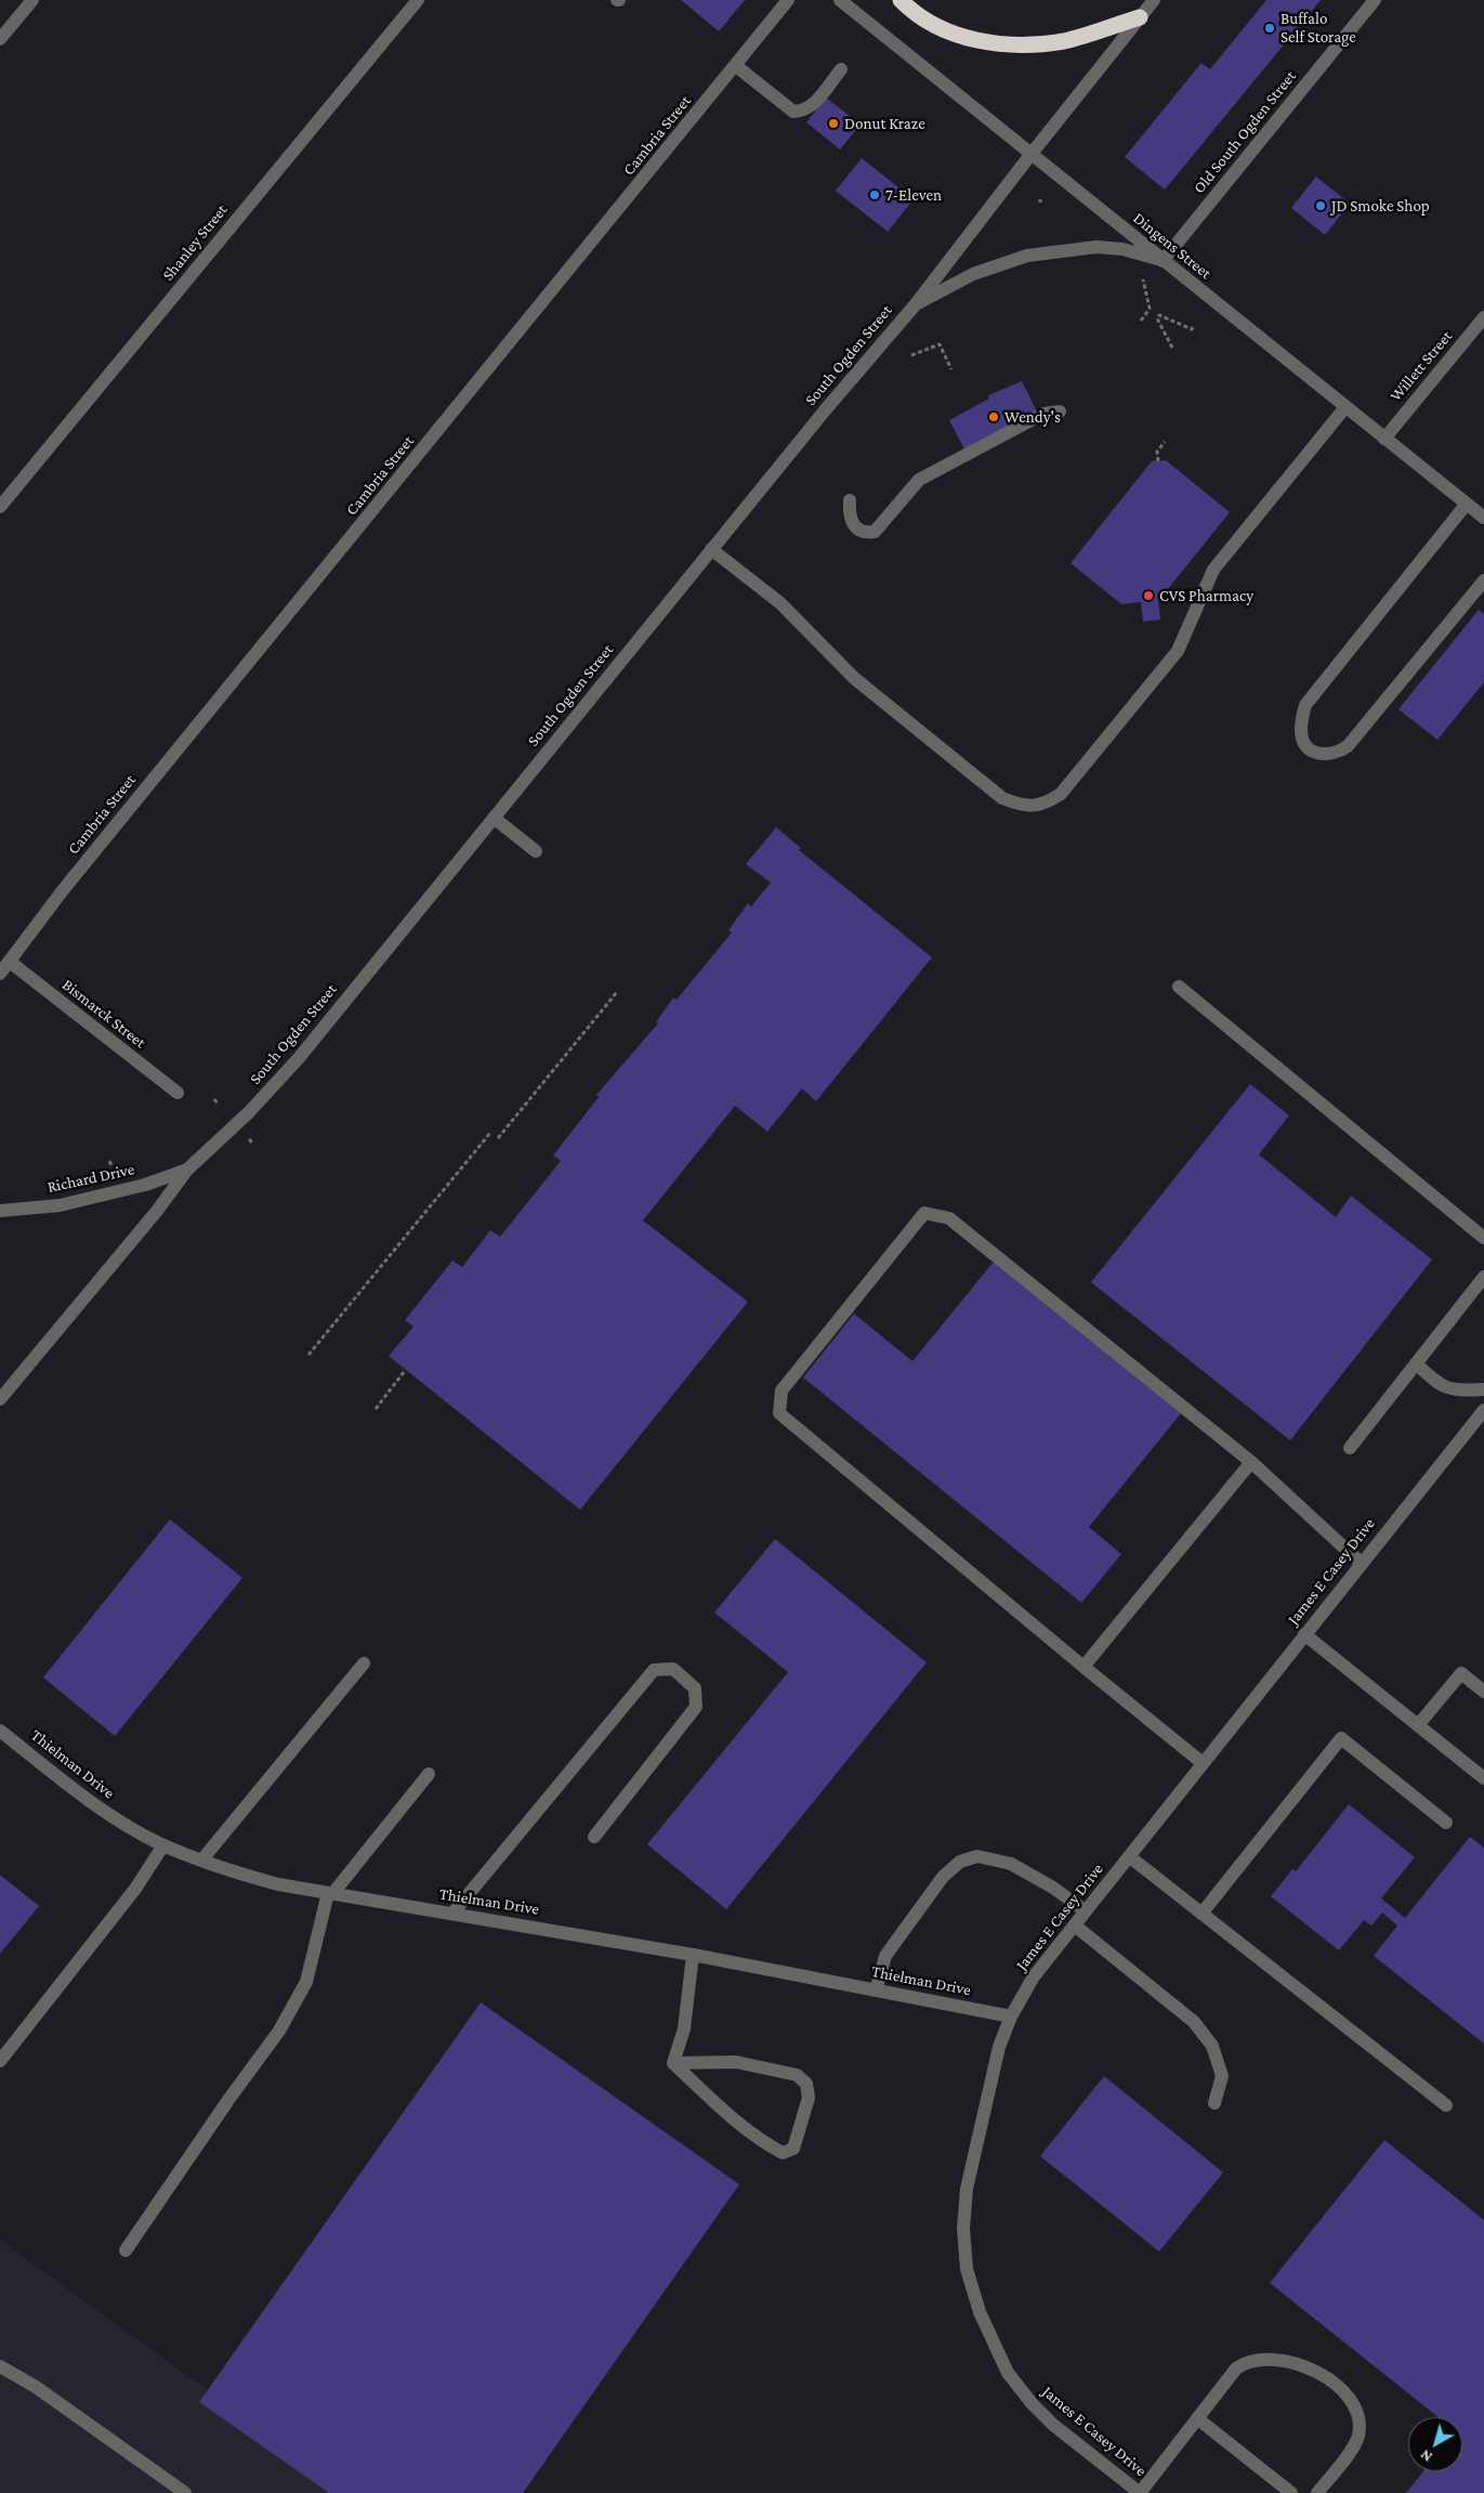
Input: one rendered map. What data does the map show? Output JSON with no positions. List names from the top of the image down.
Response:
{
  "streets": {
    "street": [
      "Old South Ogden Street",
      "Cambria Street",
      "Shanley Street",
      "Dingens Street",
      "South Ogden Street",
      "Willett Street",
      "Bismarck Street",
      "Richard Drive",
      "James E Casey Drive",
      "Thielman Drive"
    ]
  },
  "crossings": [
    ["Old South Ogden Street", "Dingens Street"],
    ["Cambria Street", "Bismarck Street"],
    ["Dingens Street", "South Ogden Street"],
    ["Dingens Street", "Willett Street"],
    ["South Ogden Street", "Richard Drive"],
    ["James E Casey Drive", "Thielman Drive"]
  ],
  "places": [
    "Buffalo Self Storage",
    "Donut Kraze",
    "7-Eleven",
    "JD Smoke Shop",
    "Wendy's",
    "CVS Pharmacy"
  ],
  "north": "bottom left"
}
